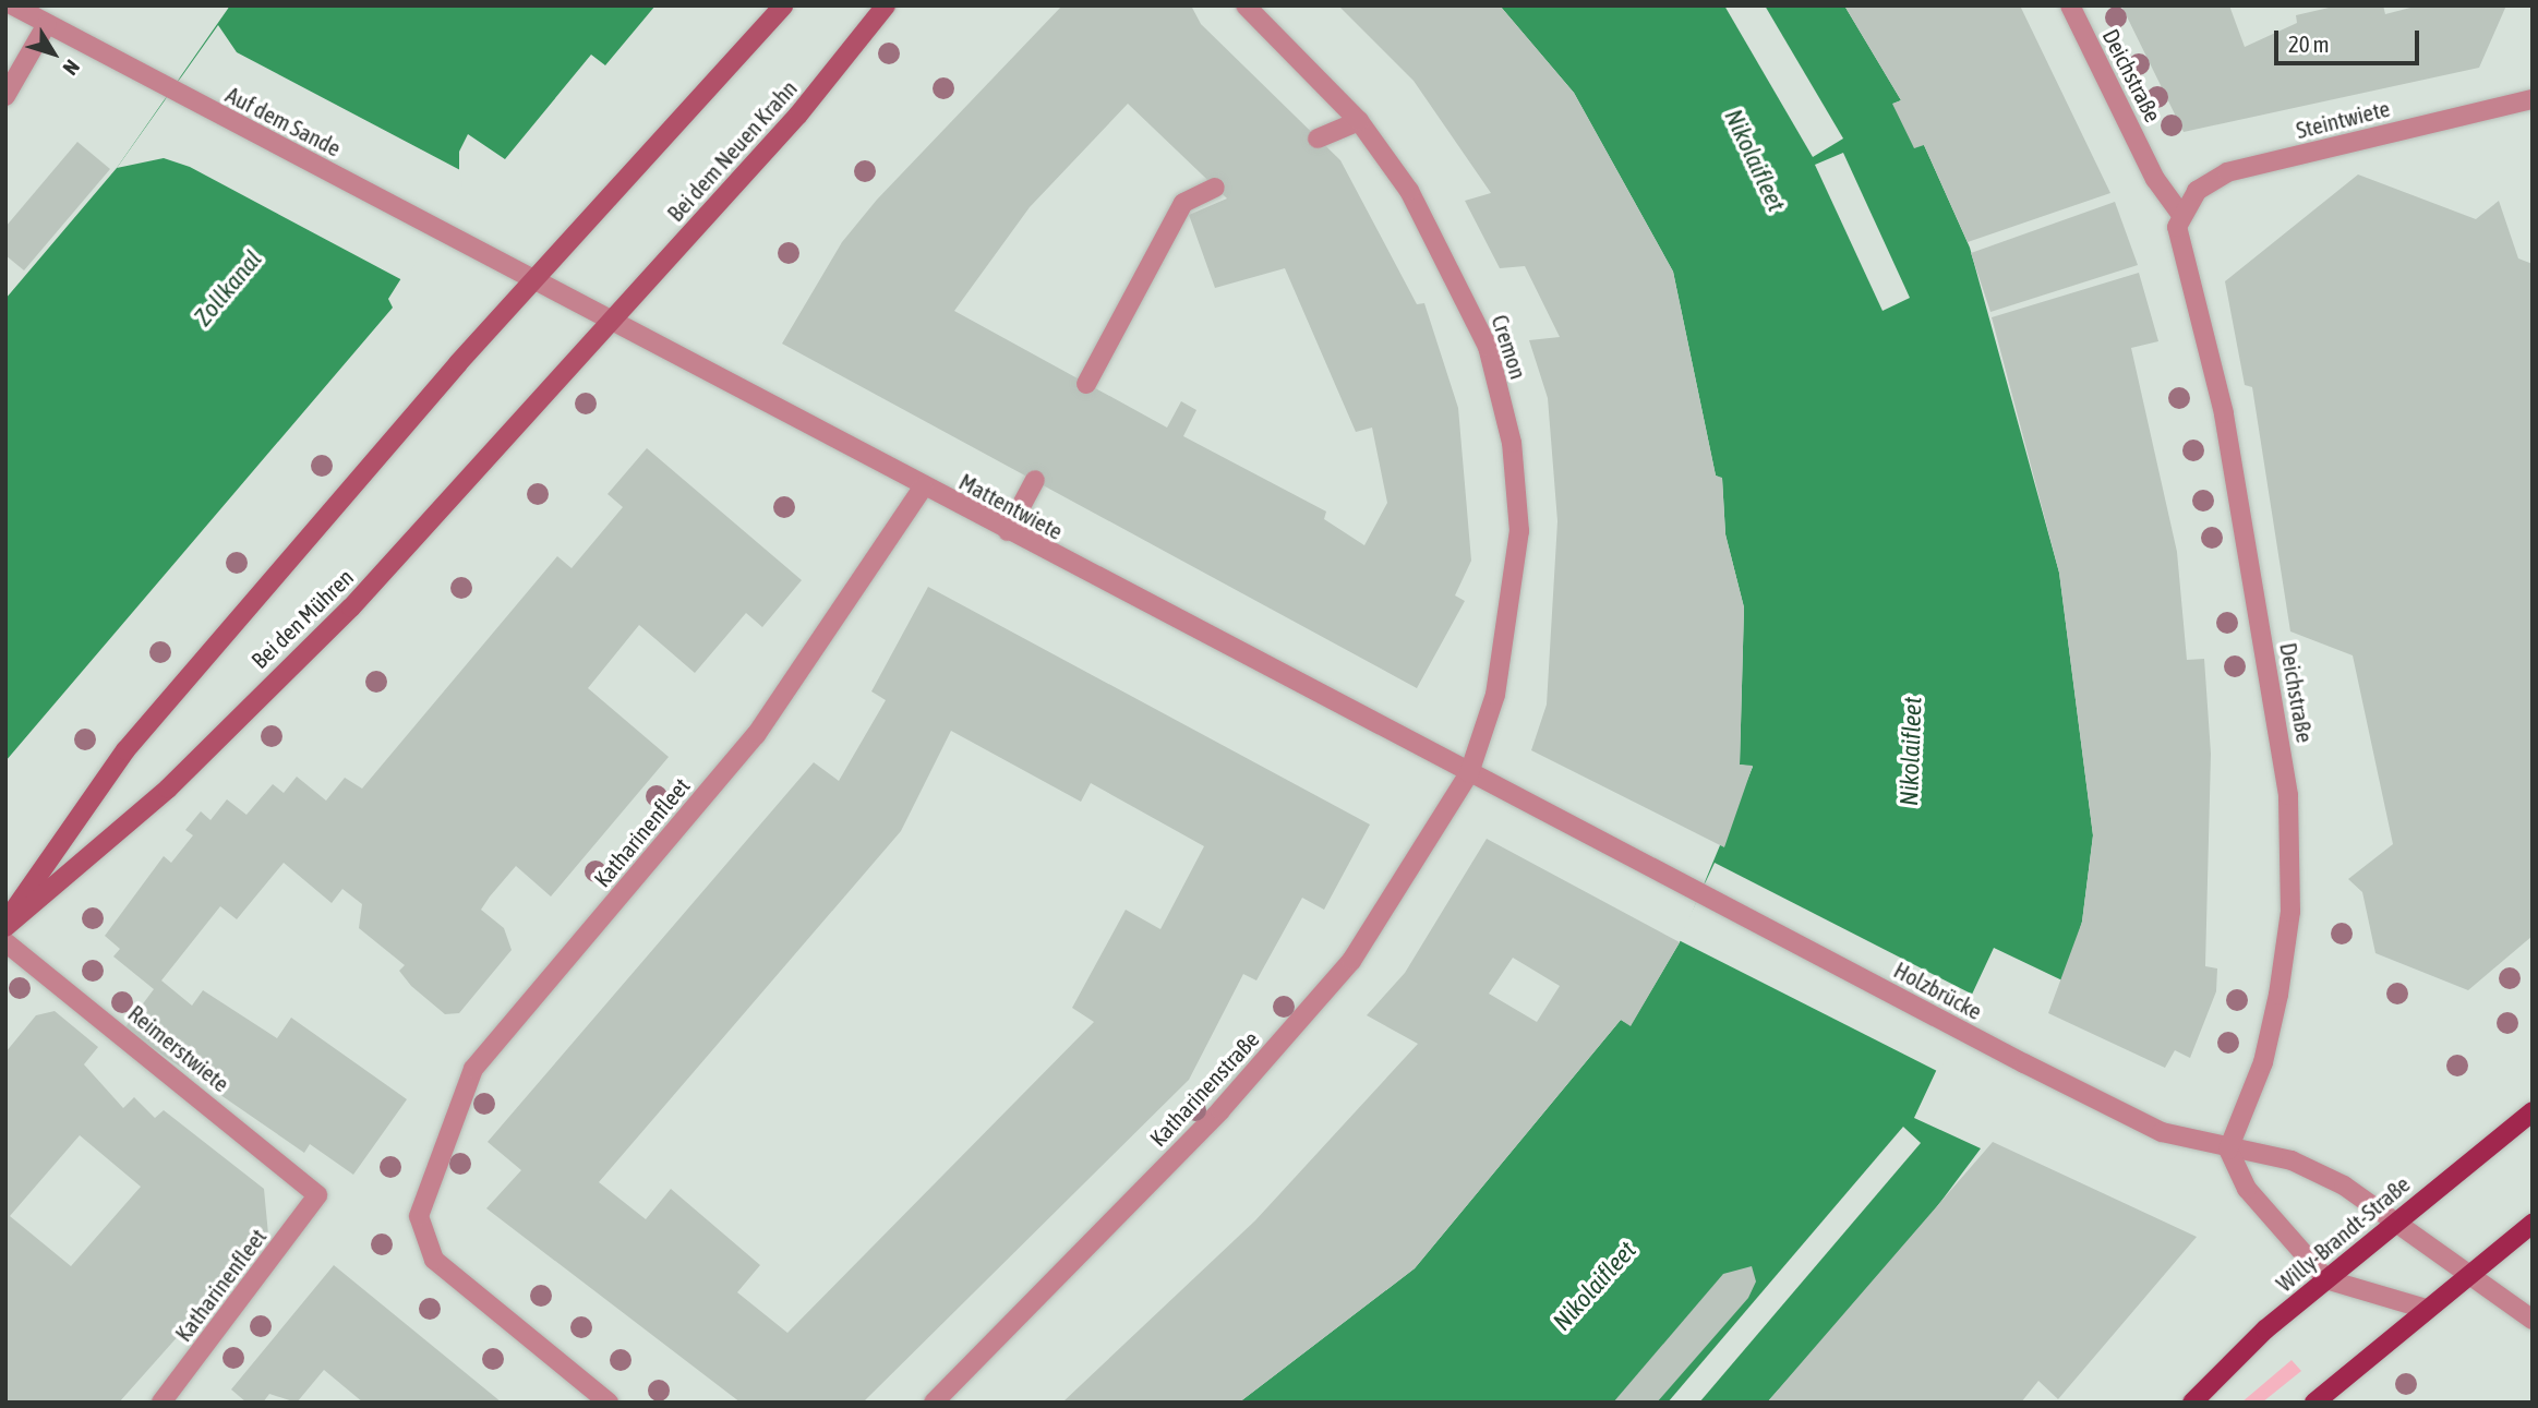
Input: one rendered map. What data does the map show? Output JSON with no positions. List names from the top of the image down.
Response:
{
  "streets": {
    "main road": ["Bei dem Neuen Krahn", "Bei den Mühren", "Willy-Brandt-Straße"],
    "street": [
      "Deichstraße",
      "Steintwiete",
      "Auf dem Sande",
      "Cremon",
      "Mattentwiete",
      "Katharinenfleet",
      "Holzbrücke",
      "Reimerstwiete",
      "Katharinenstraße"
    ]
  },
  "crossings": [
    ["Deichstraße", "Steintwiete"],
    ["Deichstraße", "Holzbrücke"],
    ["Auf dem Sande", "Mattentwiete"],
    ["Auf dem Sande", "Bei den Mühren"],
    ["Bei dem Neuen Krahn", "Mattentwiete"],
    ["Bei dem Neuen Krahn", "Bei den Mühren"],
    ["Cremon", "Mattentwiete"],
    ["Cremon", "Holzbrücke"],
    ["Cremon", "Katharinenstraße"],
    ["Mattentwiete", "Bei den Mühren"],
    ["Mattentwiete", "Katharinenfleet"],
    ["Mattentwiete", "Holzbrücke"],
    ["Mattentwiete", "Katharinenstraße"],
    ["Katharinenfleet", "Reimerstwiete"],
    ["Holzbrücke", "Katharinenstraße"],
    ["Holzbrücke", "Willy-Brandt-Straße"]
  ],
  "water": ["Nikolaifleet", "Zollkanal"],
  "scale_bar": "20 m",
  "north": "bottom right"
}
